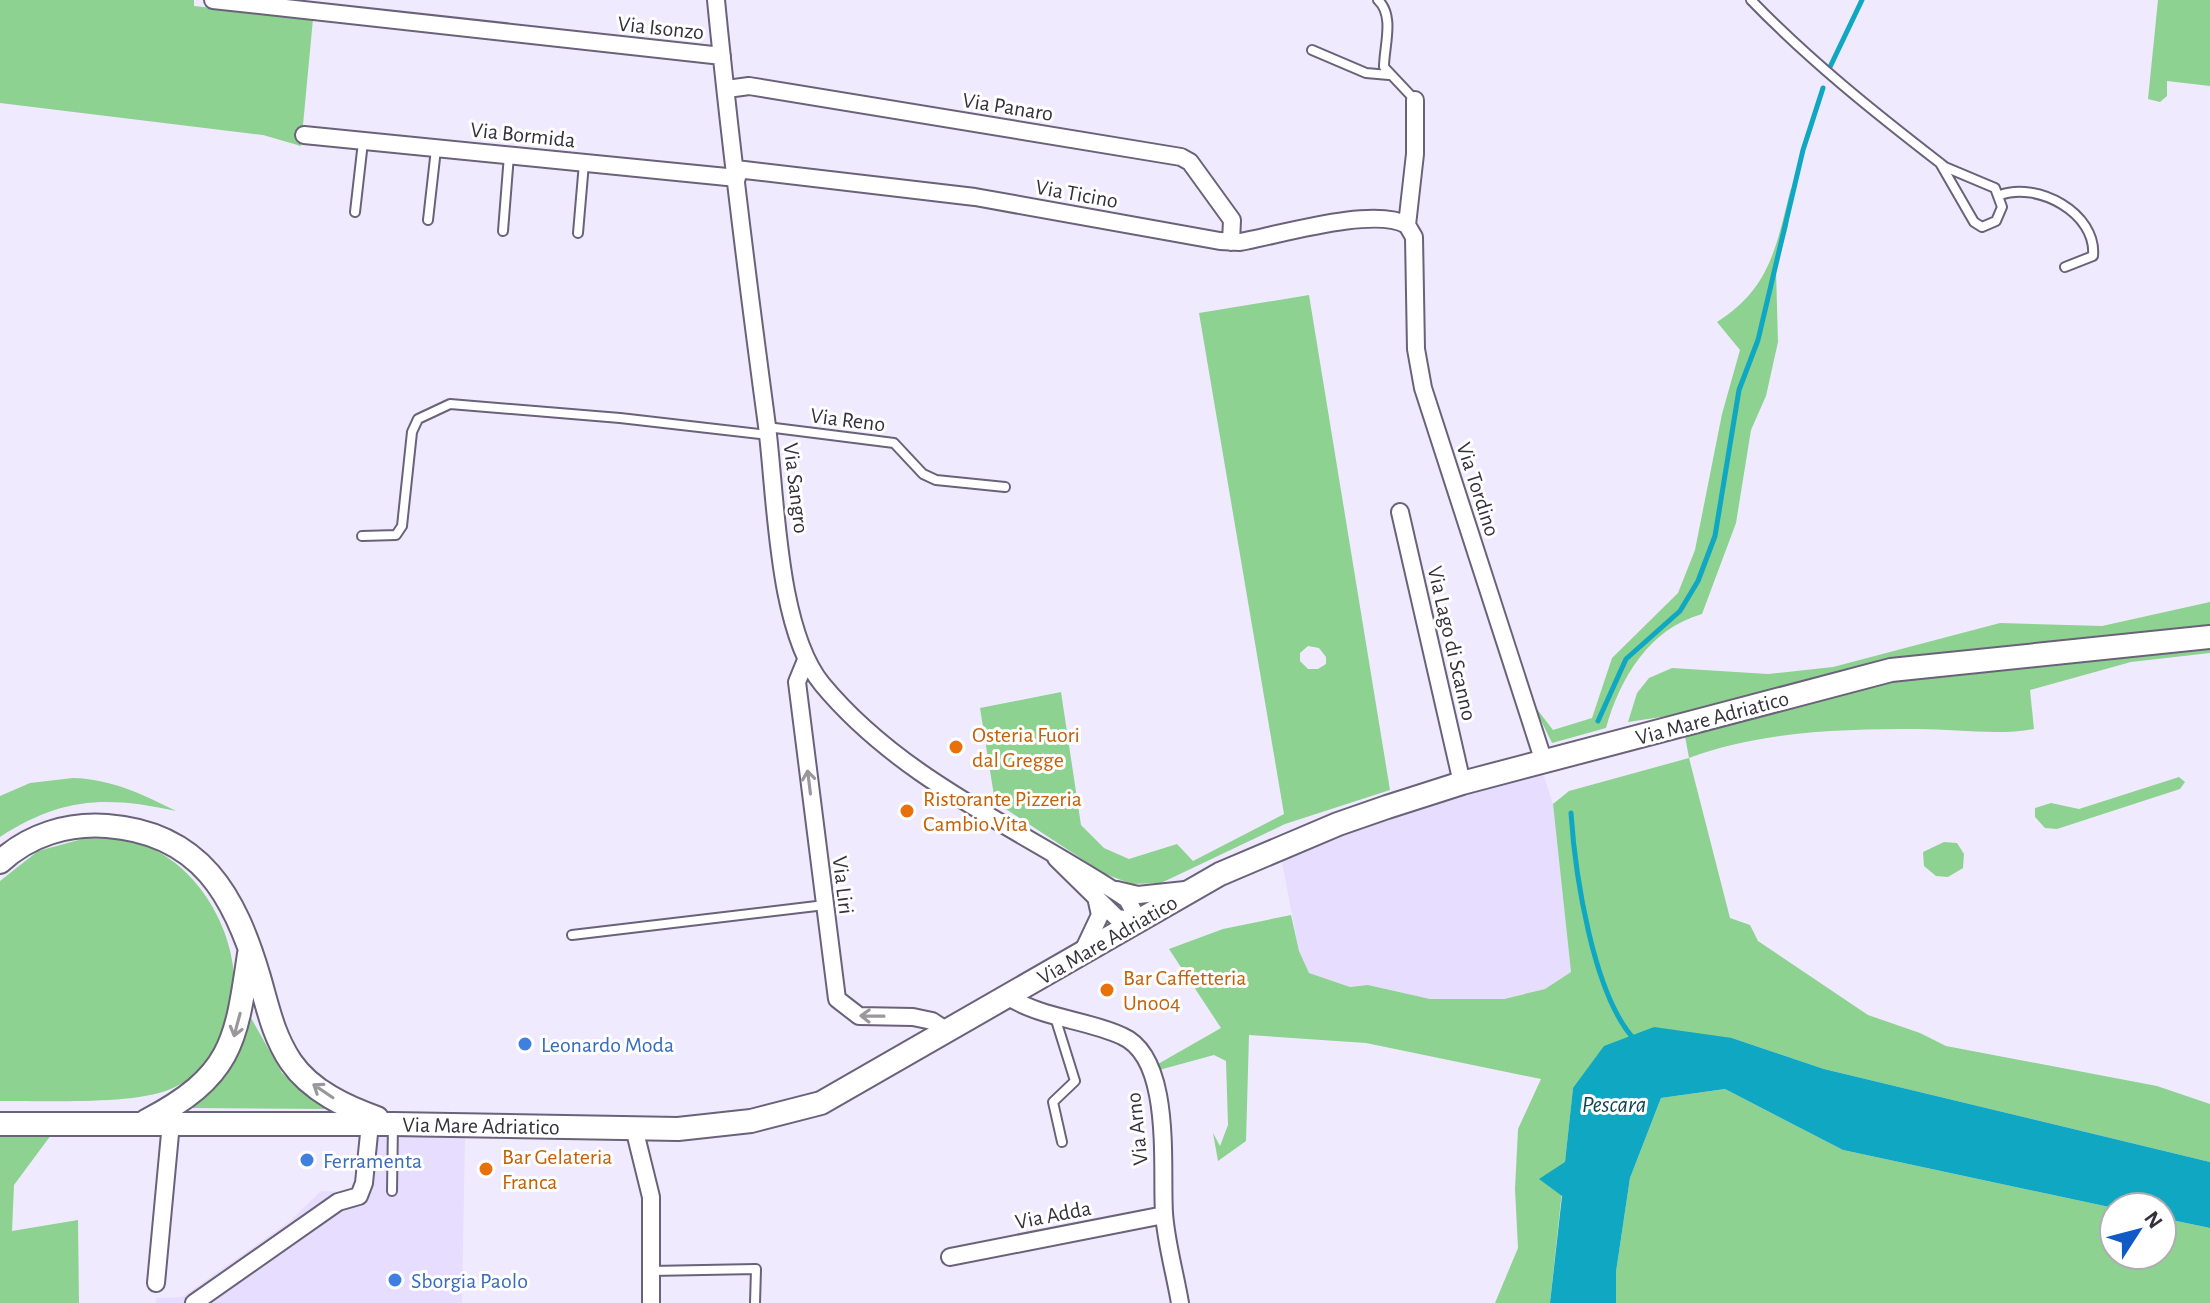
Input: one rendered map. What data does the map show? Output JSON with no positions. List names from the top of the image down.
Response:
{
  "streets": {
    "main road": ["Via Mare Adriatico"],
    "street": [
      "Via Isonzo",
      "Via Panaro",
      "Via Bormida",
      "Via Ticino",
      "Via Sangro",
      "Via Tordino",
      "Via Lago di Scanno",
      "Via Liri",
      "Via Arno",
      "Via Adda"
    ],
    "lane": ["Via Reno"]
  },
  "crossings": [
    ["Via Isonzo", "Via Sangro"],
    ["Via Panaro", "Via Ticino"],
    ["Via Panaro", "Via Sangro"],
    ["Via Bormida", "Via Ticino"],
    ["Via Bormida", "Via Sangro"],
    ["Via Ticino", "Via Sangro"],
    ["Via Ticino", "Via Tordino"],
    ["Via Reno", "Via Sangro"],
    ["Via Sangro", "Via Mare Adriatico"],
    ["Via Sangro", "Via Liri"],
    ["Via Tordino", "Via Mare Adriatico"],
    ["Via Lago di Scanno", "Via Mare Adriatico"],
    ["Via Mare Adriatico", "Via Liri"],
    ["Via Mare Adriatico", "Via Arno"],
    ["Via Arno", "Via Adda"]
  ],
  "one_way": ["Via Liri"],
  "water": ["Pescara"],
  "places": [
    "Osteria Fuori dal Gregge",
    "Ristorante Pizzeria Cambio Vita",
    "Bar Caffetteria Uno04",
    "Leonardo Moda",
    "Ferramenta",
    "Bar Gelateria Franca",
    "Sborgia Paolo"
  ],
  "north": "top right"
}
